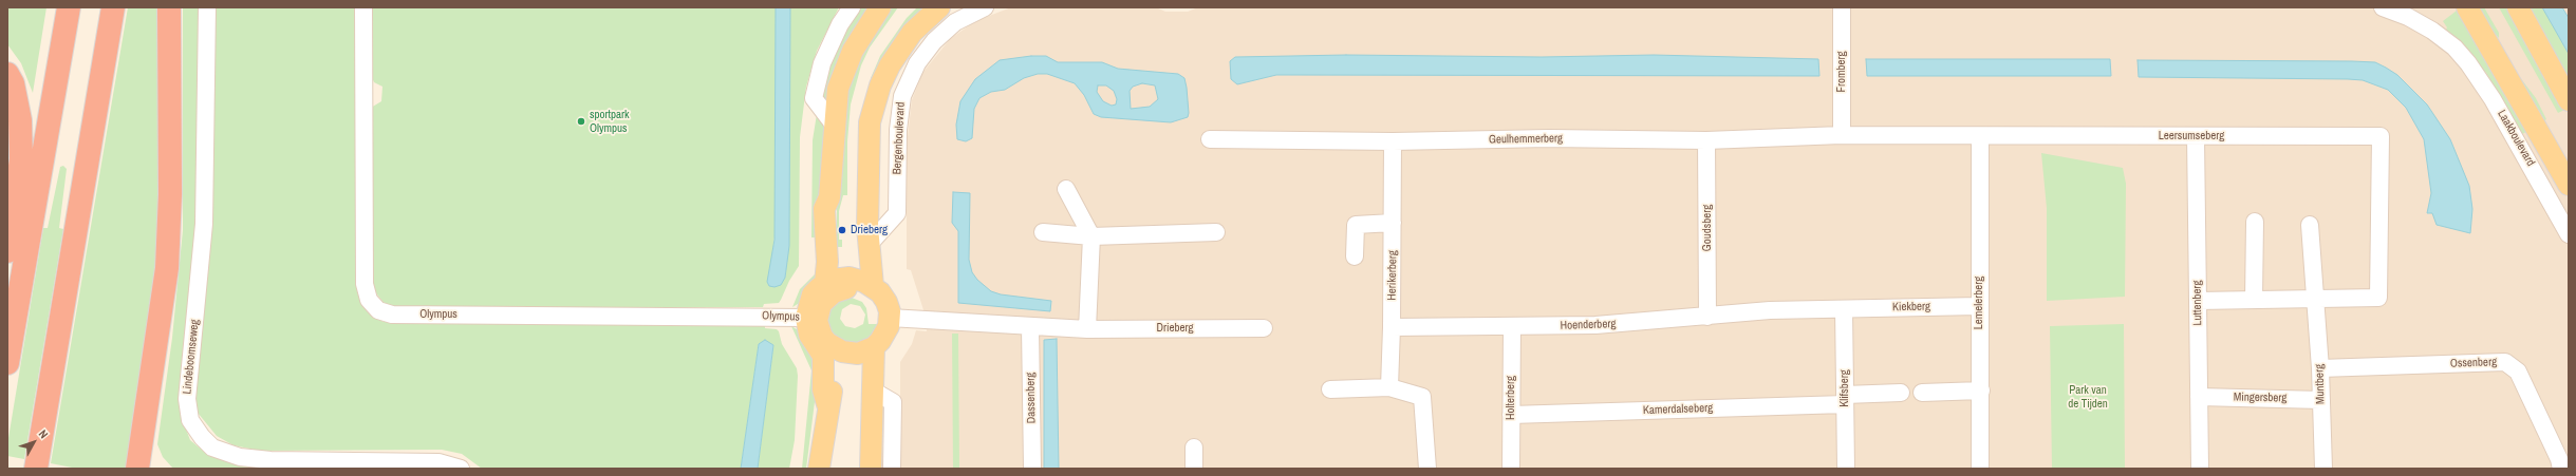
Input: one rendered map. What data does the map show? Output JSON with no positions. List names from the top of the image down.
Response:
{
  "streets": {
    "main road": ["Laakboulevard"],
    "street": [
      "Fromberg",
      "Leersumseberg",
      "Bergenboulevard",
      "Geulhemmerberg",
      "Goudsberg",
      "Herikerberg",
      "Lemelerberg",
      "Luttenberg",
      "Kiekberg",
      "Olympus",
      "Hoenderberg",
      "Drieberg",
      "Lindeboomseweg",
      "Ossenberg",
      "Muntberg",
      "Klifsberg",
      "Dassenberg",
      "Holterberg",
      "Mingersberg",
      "Kamerdalseberg"
    ]
  },
  "crossings": [
    ["Fromberg", "Leersumseberg"],
    ["Fromberg", "Geulhemmerberg"],
    ["Leersumseberg", "Geulhemmerberg"],
    ["Leersumseberg", "Lemelerberg"],
    ["Leersumseberg", "Luttenberg"],
    ["Leersumseberg", "Muntberg"],
    ["Geulhemmerberg", "Goudsberg"],
    ["Geulhemmerberg", "Herikerberg"],
    ["Goudsberg", "Hoenderberg"],
    ["Herikerberg", "Hoenderberg"],
    ["Lemelerberg", "Kiekberg"],
    ["Luttenberg", "Mingersberg"],
    ["Kiekberg", "Hoenderberg"],
    ["Kiekberg", "Klifsberg"],
    ["Olympus", "Drieberg"],
    ["Hoenderberg", "Klifsberg"],
    ["Hoenderberg", "Holterberg"],
    ["Drieberg", "Dassenberg"],
    ["Ossenberg", "Muntberg"],
    ["Muntberg", "Mingersberg"],
    ["Klifsberg", "Kamerdalseberg"],
    ["Holterberg", "Kamerdalseberg"]
  ],
  "parks": ["Park van de Tijden"],
  "places": ["sportpark Olympus", "Drieberg"],
  "north": "top right"
}
